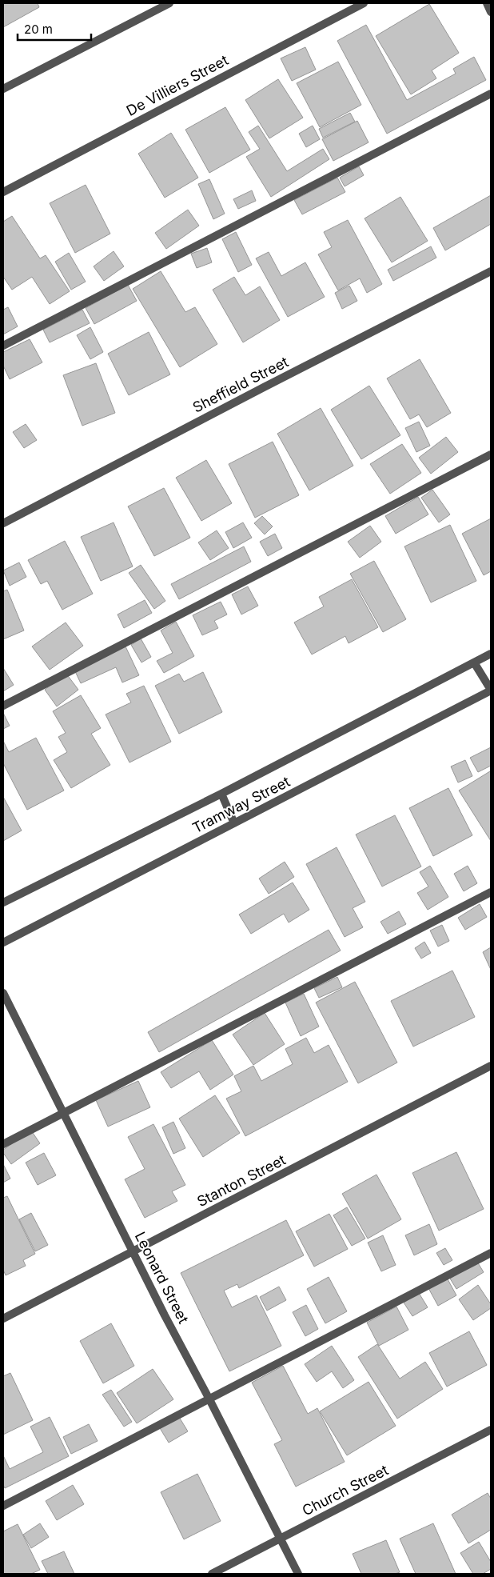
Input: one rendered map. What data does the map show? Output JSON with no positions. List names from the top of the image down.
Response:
{
  "streets": {
    "street": [
      "De Villiers Street",
      "Sheffield Street",
      "Tramway Street",
      "Stanton Street",
      "Leonard Street",
      "Church Street"
    ]
  },
  "crossings": [
    ["Stanton Street", "Leonard Street"],
    ["Leonard Street", "Church Street"]
  ],
  "scale_bar": "20 m"
}
